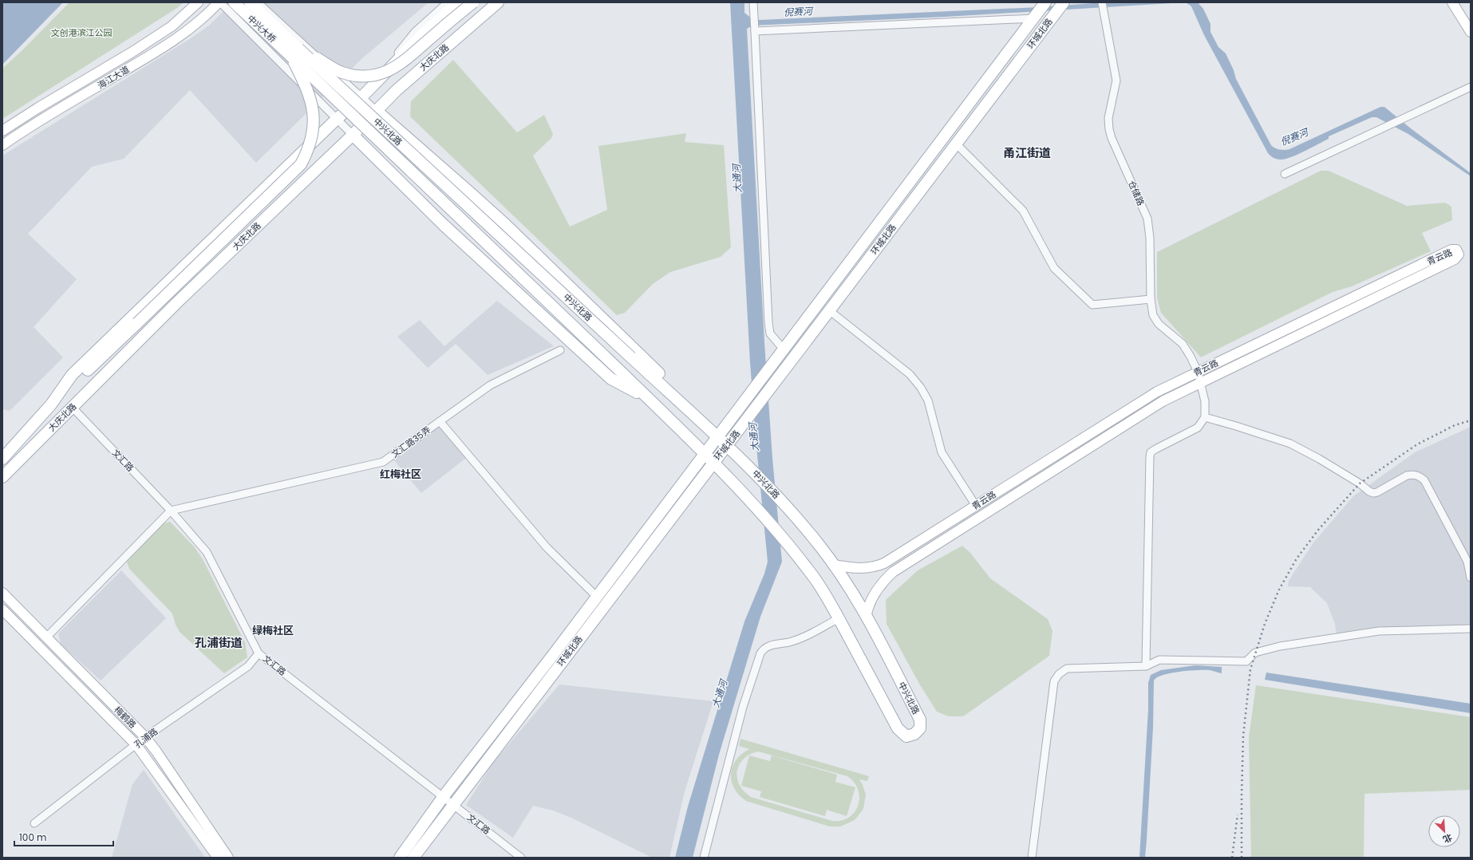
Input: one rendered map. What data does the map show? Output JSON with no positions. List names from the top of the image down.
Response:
{
  "streets": {
    "main road": [
      "中兴大桥",
      "环城北路",
      "大庆北路",
      "中兴北路"
    ],
    "street": [
      "海江大道",
      "仓储路",
      "青云路",
      "文汇路35弄",
      "文汇路",
      "梅鹤路",
      "孔浦路"
    ]
  },
  "crossings": [
    ["中兴大桥", "中兴北路"],
    ["环城北路", "中兴北路"],
    ["环城北路", "文汇路"],
    ["大庆北路", "文汇路"],
    ["中兴北路", "青云路"],
    ["仓储路", "青云路"],
    ["文汇路35弄", "文汇路"],
    ["文汇路", "孔浦路"],
    ["梅鹤路", "孔浦路"]
  ],
  "districts": [
    "甬江街道",
    "红梅社区",
    "绿梅社区",
    "孔浦街道"
  ],
  "water": ["倪赛河", "大通河"],
  "parks": ["文创港滨江公园"],
  "scale_bar": "100 m",
  "north": "bottom right"
}
